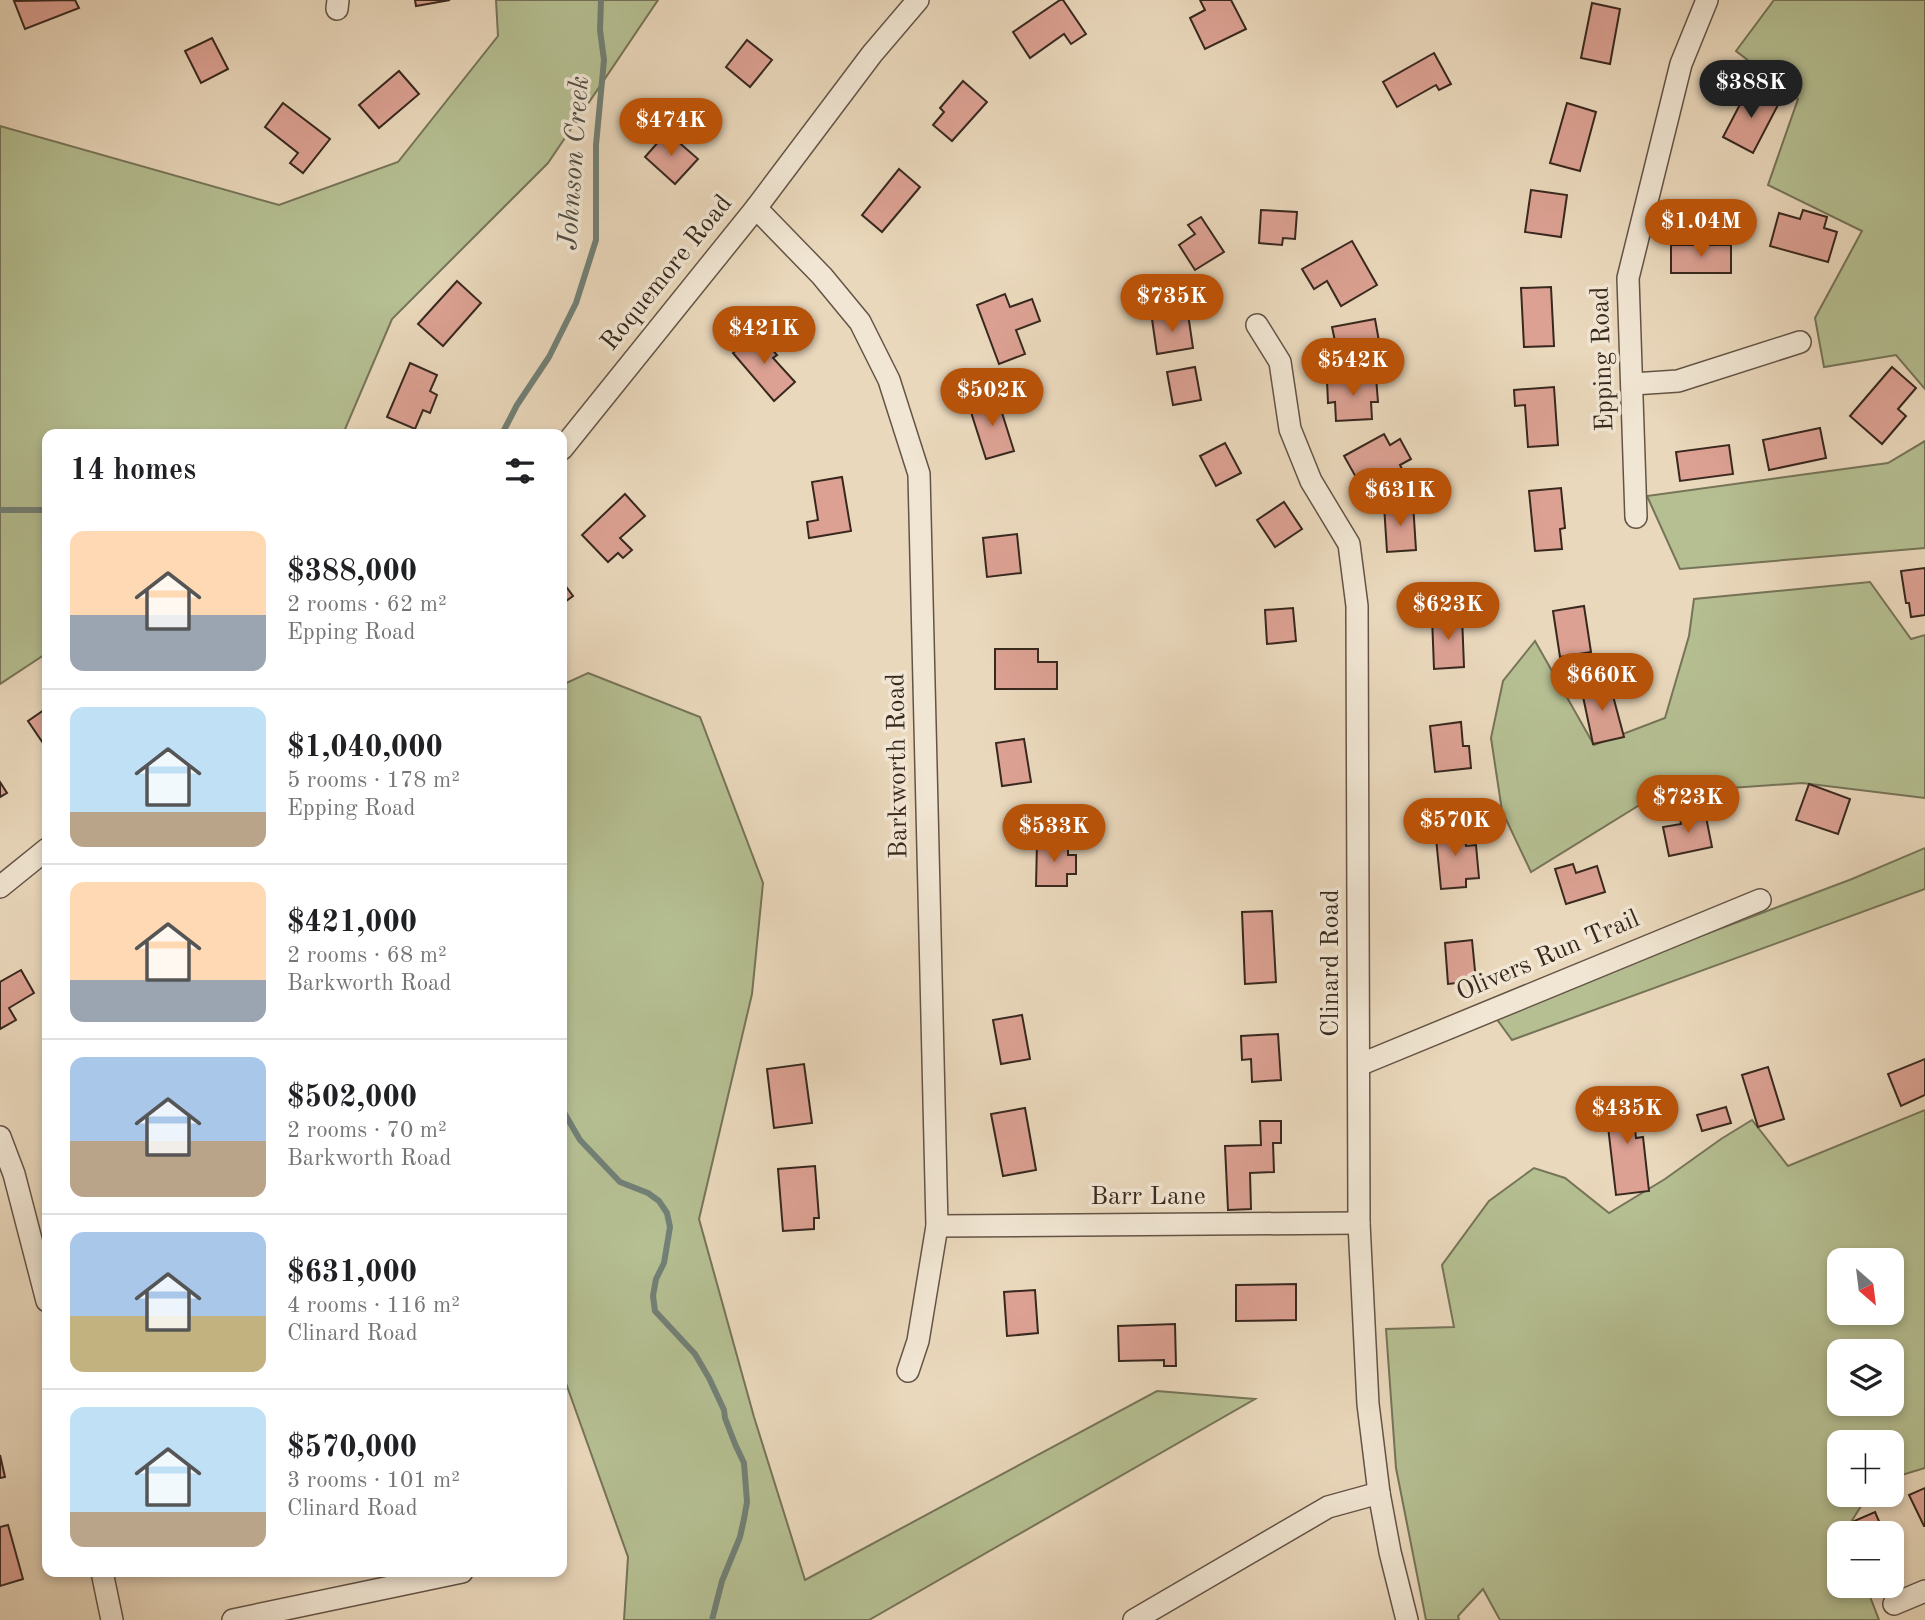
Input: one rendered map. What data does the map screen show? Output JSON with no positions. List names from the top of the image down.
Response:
{
  "streets": {
    "street": [
      "Roquemore Road",
      "Epping Road",
      "Barkworth Road",
      "Olivers Run Trail",
      "Clinard Road",
      "Barr Lane"
    ]
  },
  "crossings": [
    ["Roquemore Road", "Barkworth Road"],
    ["Barkworth Road", "Barr Lane"],
    ["Olivers Run Trail", "Clinard Road"],
    ["Clinard Road", "Barr Lane"]
  ],
  "water": ["Johnson Creek"],
  "north": "bottom right",
  "page": {
    "price": [
      "$388K",
      "$474K",
      "$1.04M",
      "$735K",
      "$421K",
      "$542K",
      "$502K",
      "$631K",
      "$623K",
      "$660K",
      "$723K",
      "$570K",
      "$533K",
      "$435K"
    ],
    "heading": "14 homes",
    "list": [
      {
        "name": "$388,000",
        "note": "2 rooms · 62 m² · Epping Road"
      },
      {
        "name": "$1,040,000",
        "note": "5 rooms · 178 m² · Epping Road"
      },
      {
        "name": "$421,000",
        "note": "2 rooms · 68 m² · Barkworth Road"
      },
      {
        "name": "$502,000",
        "note": "2 rooms · 70 m² · Barkworth Road"
      },
      {
        "name": "$631,000",
        "note": "4 rooms · 116 m² · Clinard Road"
      },
      {
        "name": "$570,000",
        "note": "3 rooms · 101 m² · Clinard Road"
      }
    ],
    "map_buttons": ["+", "−"]
  }
}
